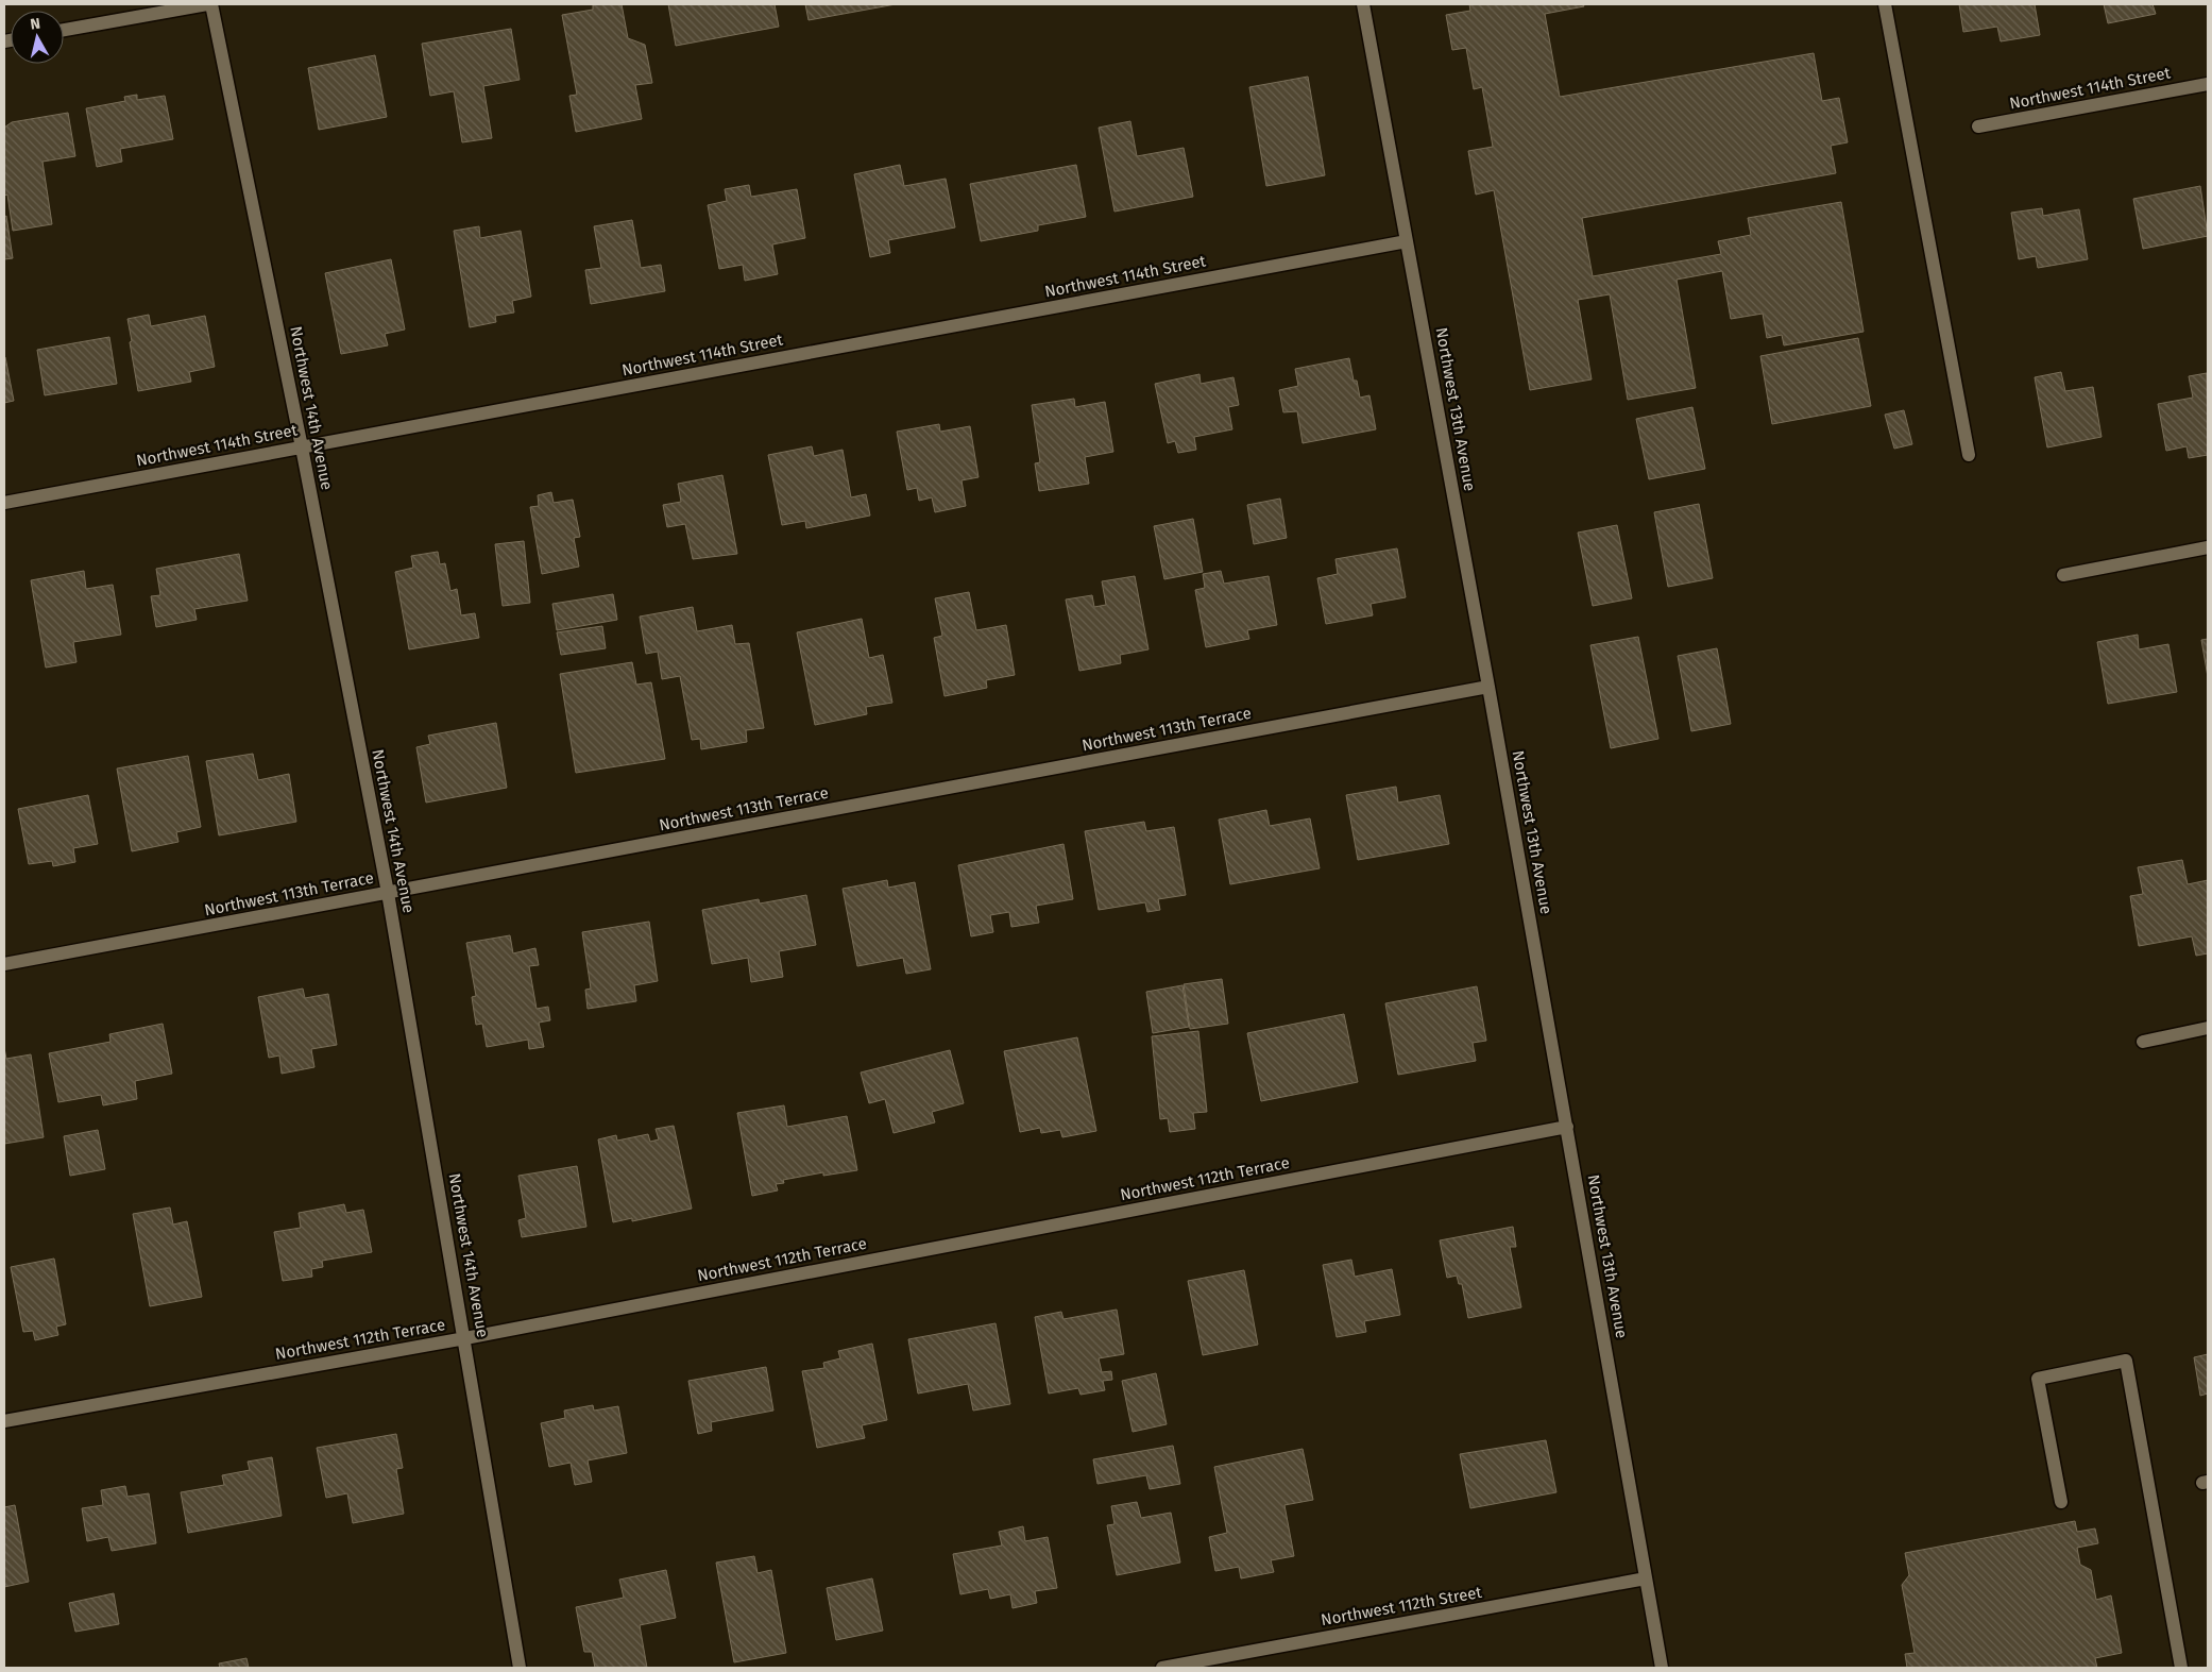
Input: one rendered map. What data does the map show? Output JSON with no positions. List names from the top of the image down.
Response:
{
  "streets": {
    "street": [
      "Northwest 114th Street",
      "Northwest 14th Avenue",
      "Northwest 13th Avenue",
      "Northwest 113th Terrace",
      "Northwest 112th Terrace",
      "Northwest 112th Street"
    ]
  },
  "crossings": [
    ["Northwest 114th Street", "Northwest 14th Avenue"],
    ["Northwest 114th Street", "Northwest 13th Avenue"],
    ["Northwest 14th Avenue", "Northwest 113th Terrace"],
    ["Northwest 14th Avenue", "Northwest 112th Terrace"],
    ["Northwest 13th Avenue", "Northwest 113th Terrace"],
    ["Northwest 13th Avenue", "Northwest 112th Terrace"],
    ["Northwest 13th Avenue", "Northwest 112th Street"]
  ],
  "north": "top"
}
